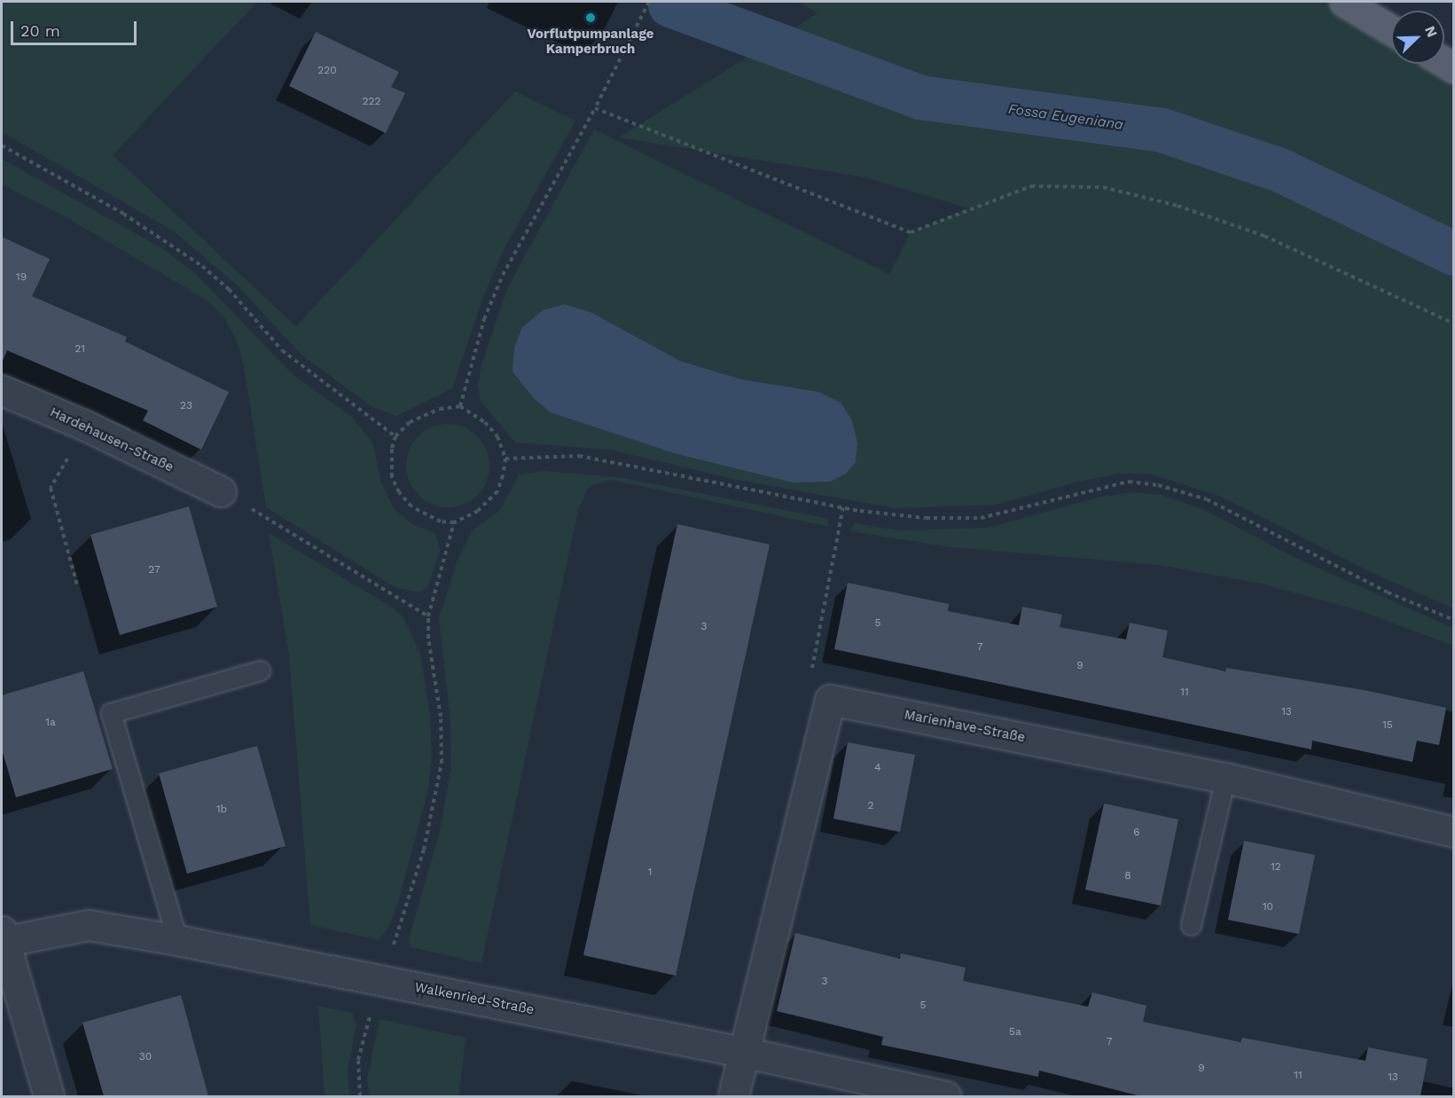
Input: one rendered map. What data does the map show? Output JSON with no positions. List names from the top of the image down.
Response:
{
  "streets": {
    "street": ["Hardehausen-Straße", "Marienhave-Straße", "Walkenried-Straße"]
  },
  "water": ["Fossa Eugeniana"],
  "places": ["Vorflutpumpanlage Kamperbruch"],
  "house_numbers": [
    "220",
    "222",
    "19",
    "21",
    "23",
    "27",
    "5",
    "3",
    "7",
    "9",
    "11",
    "13",
    "1a",
    "15",
    "4",
    "2",
    "1b",
    "6",
    "12",
    "1",
    "8",
    "10",
    "3",
    "5",
    "5a",
    "7",
    "30",
    "9",
    "11",
    "13"
  ],
  "scale_bar": "20 m",
  "north": "top right"
}
